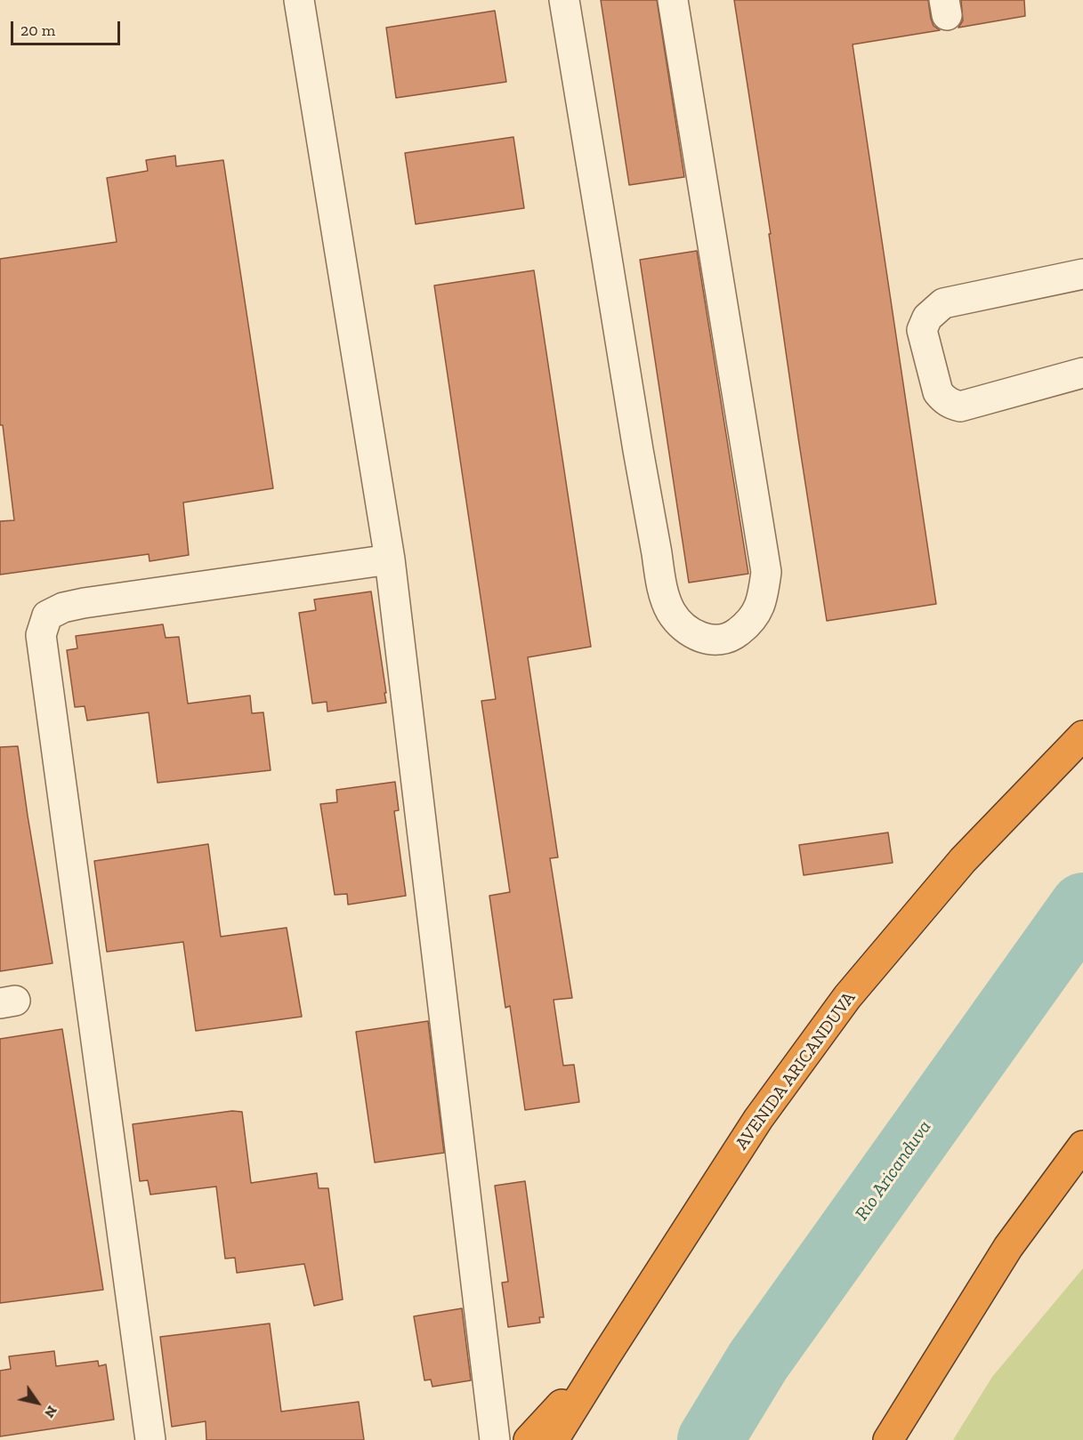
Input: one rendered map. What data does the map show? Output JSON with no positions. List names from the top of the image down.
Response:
{
  "streets": {
    "highway": ["AVENIDA ARICANDUVA"]
  },
  "water": ["Rio Aricanduva"],
  "scale_bar": "20 m",
  "north": "bottom right"
}
